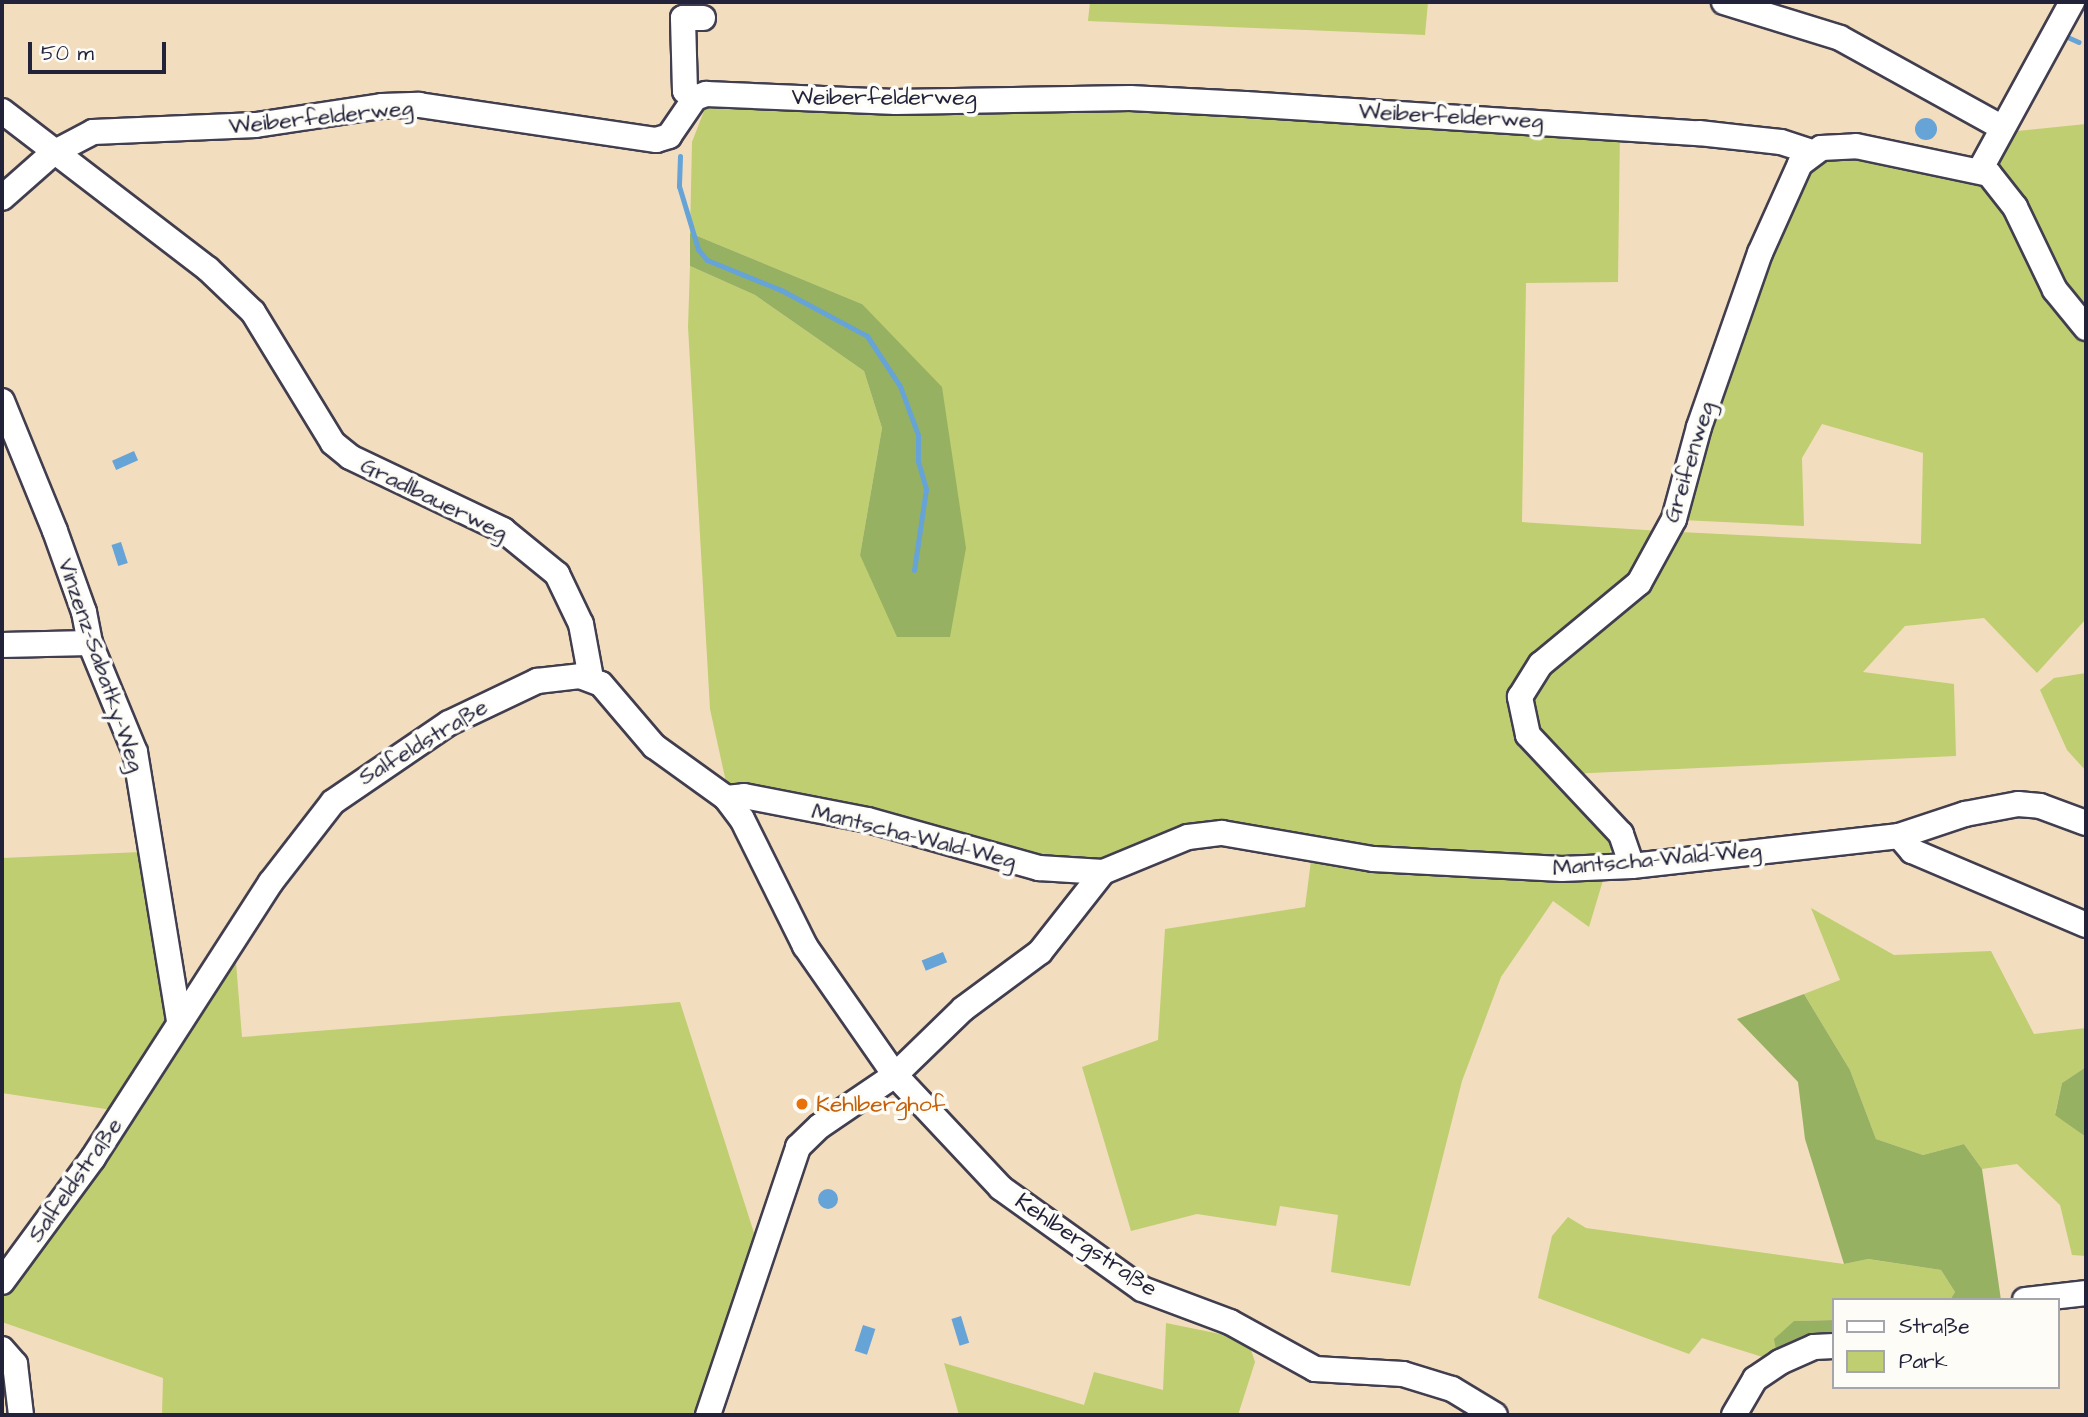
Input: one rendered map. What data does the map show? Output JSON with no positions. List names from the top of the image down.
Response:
{
  "streets": {
    "street": [
      "Weiberfelderweg",
      "Greifenweg",
      "Gradlbauerweg",
      "Vinzenz-Sabatky-Weg",
      "Salfeldstraße",
      "Mantscha-Wald-Weg",
      "Kehlbergstraße"
    ]
  },
  "crossings": [
    ["Weiberfelderweg", "Greifenweg"],
    ["Weiberfelderweg", "Gradlbauerweg"],
    ["Greifenweg", "Mantscha-Wald-Weg"],
    ["Gradlbauerweg", "Salfeldstraße"],
    ["Vinzenz-Sabatky-Weg", "Salfeldstraße"],
    ["Mantscha-Wald-Weg", "Kehlbergstraße"]
  ],
  "places": ["Kehlberghof"],
  "legend": ["Straße", "Park"],
  "scale_bar": "50 m"
}
